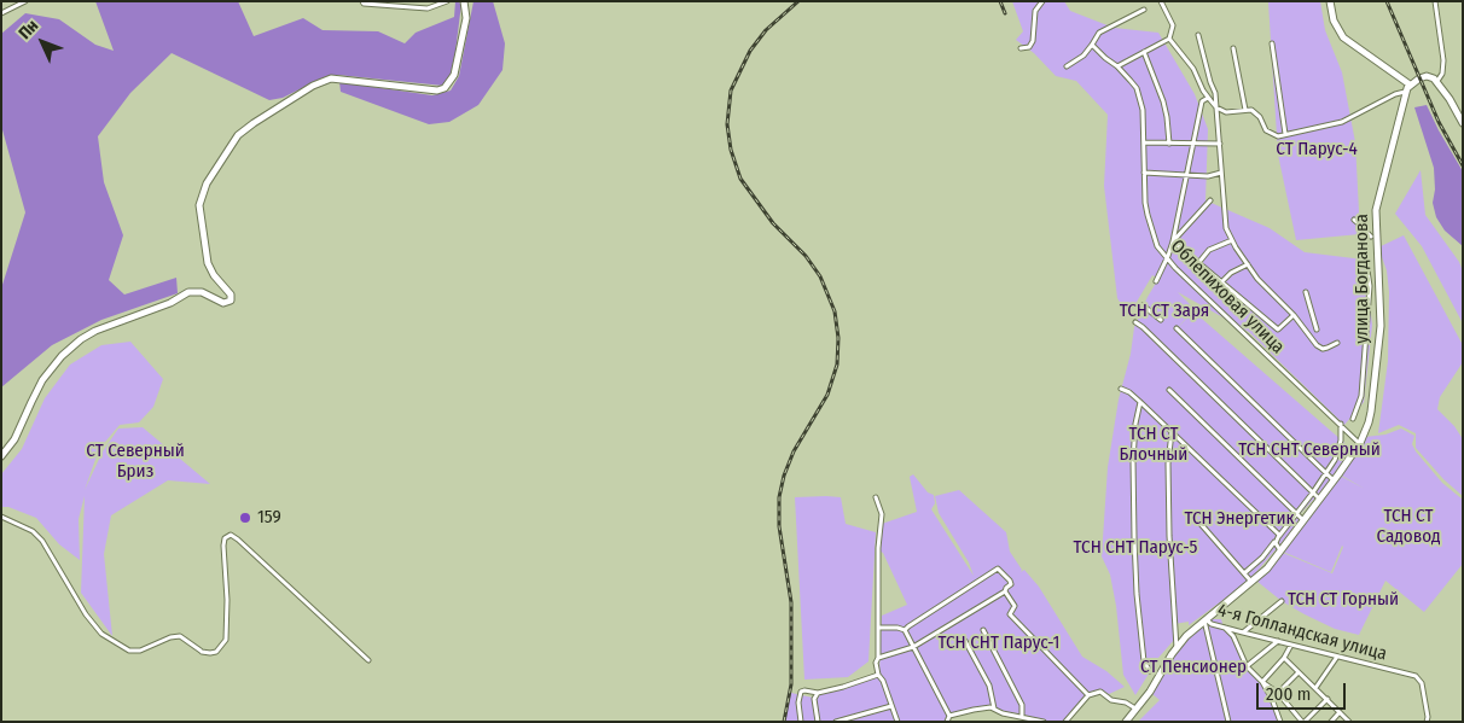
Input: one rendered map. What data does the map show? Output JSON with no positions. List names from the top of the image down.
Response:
{
  "streets": {
    "main road": ["улица Богданова"],
    "street": ["Облепиховая улица", "4-я Голландская улица"]
  },
  "crossings": [
    ["улица Богданова", "Облепиховая улица"],
    ["улица Богданова", "4-я Голландская улица"]
  ],
  "parks": [
    "СТ Парус-4",
    "ТСН СТ Заря",
    "ТСН СТ Блочный",
    "ТСН СНТ Северный",
    "СТ Северный Бриз",
    "ТСН СТ Садовод",
    "ТСН Энергетик",
    "ТСН СНТ Парус-5",
    "ТСН СТ Горный",
    "ТСН СНТ Парус-1",
    "СТ Пенсионер"
  ],
  "places": ["159"],
  "scale_bar": "200 m",
  "north": "top left"
}
